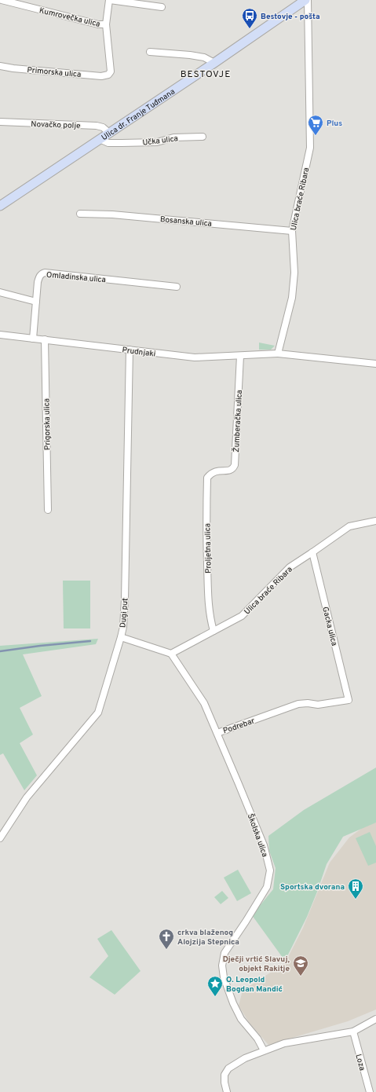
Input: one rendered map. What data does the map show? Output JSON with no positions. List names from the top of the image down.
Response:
{
  "streets": {
    "main road": ["Ulica dr. Franje Tuđmana"],
    "street": [
      "Kumrovečka ulica",
      "Primorska ulica",
      "Novačko polje",
      "Učka ulica",
      "Ulica braće Ribara",
      "Bosanska ulica",
      "Omladinska ulica",
      "Prudnjaki",
      "Žumberačka ulica",
      "Prigorska ulica",
      "Proljetna ulica",
      "Dugi put",
      "Gacka ulica",
      "Podrebar",
      "Školska ulica",
      "Loza"
    ]
  },
  "crossings": [
    ["Kumrovečka ulica", "Primorska ulica"],
    ["Ulica dr. Franje Tuđmana", "Novačko polje"],
    ["Ulica dr. Franje Tuđmana", "Učka ulica"],
    ["Ulica dr. Franje Tuđmana", "Ulica braće Ribara"],
    ["Ulica braće Ribara", "Bosanska ulica"],
    ["Ulica braće Ribara", "Prudnjaki"],
    ["Ulica braće Ribara", "Proljetna ulica"],
    ["Ulica braće Ribara", "Gacka ulica"],
    ["Ulica braće Ribara", "Podrebar"],
    ["Omladinska ulica", "Prudnjaki"],
    ["Prudnjaki", "Žumberačka ulica"],
    ["Prudnjaki", "Prigorska ulica"],
    ["Prudnjaki", "Dugi put"],
    ["Žumberačka ulica", "Proljetna ulica"],
    ["Gacka ulica", "Podrebar"],
    ["Podrebar", "Školska ulica"]
  ],
  "districts": ["BESTOVJE"],
  "places": {
    "bus stop": ["Bestovje - pošta"],
    "supermarket": ["Plus"],
    "building": ["Sportska dvorana"],
    "church": ["crkva blaženog Alojzija Stepnica"],
    "school or university": ["Dječji vrtić Slavuj, objekt Rakitje"],
    "place": ["O. Leopold Bogdan Mandić"]
  }
}
